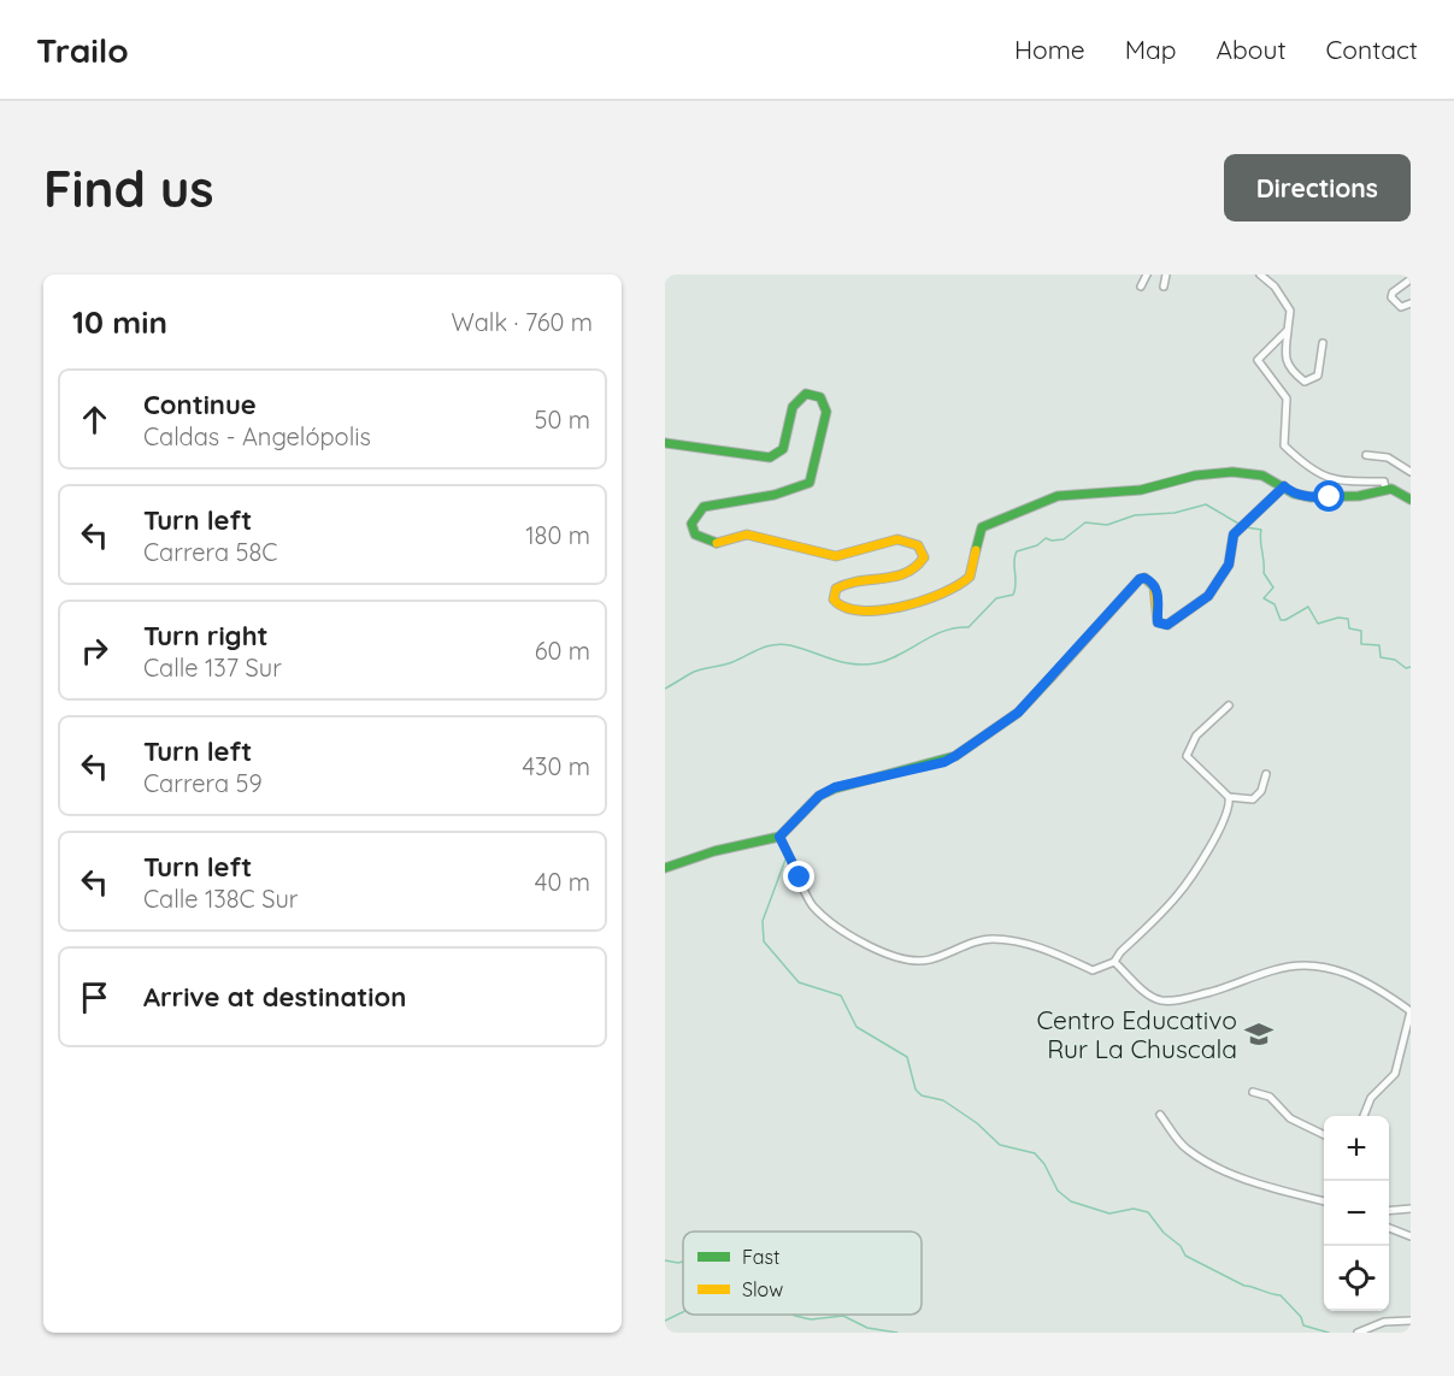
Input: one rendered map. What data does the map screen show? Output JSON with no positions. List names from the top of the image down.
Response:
{
  "places": {
    "school or university": ["Centro Educativo Rur La Chuscala"]
  },
  "legend": ["Fast", "Slow"],
  "page": {
    "header": "Trailo",
    "nav": [
      "Home",
      "Map",
      "About",
      "Contact"
    ],
    "buttons": "Directions",
    "title": "Find us",
    "heading": ["10 min", "Walk · 760 m"],
    "list": [
      ["Continue", "Caldas - Angelópolis", "50 m"],
      ["Turn left", "Carrera 58C", "180 m"],
      ["Turn right", "Calle 137 Sur", "60 m"],
      ["Turn left", "Carrera 59", "430 m"],
      ["Turn left", "Calle 138C Sur", "40 m"],
      "Arrive at destination"
    ],
    "map_buttons": ["+", "−"]
  }
}
